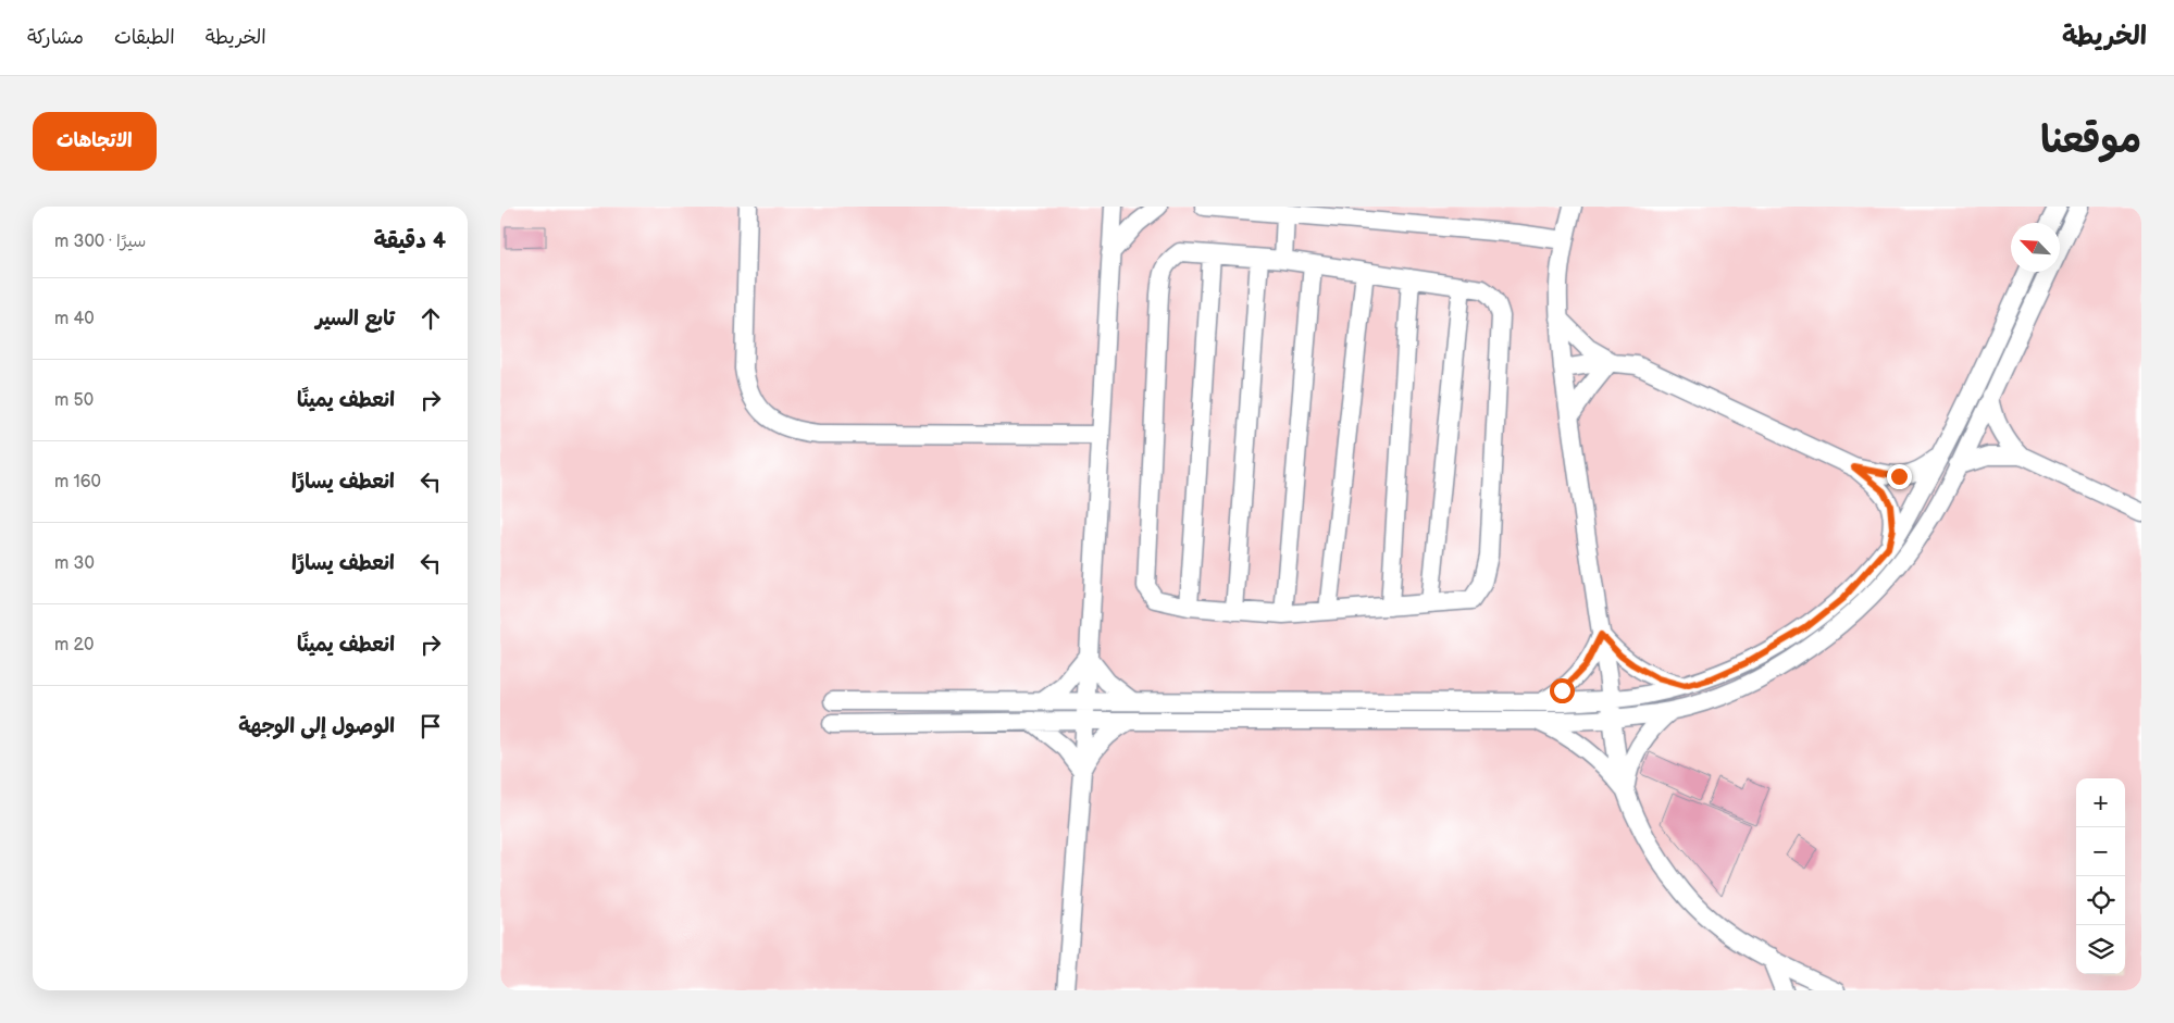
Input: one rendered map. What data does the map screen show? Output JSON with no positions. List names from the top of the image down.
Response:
{
  "north": "top left",
  "page": {
    "header": "الخريطة",
    "nav": ["الخريطة", "الطبقات", "مشاركة"],
    "title": "موقعنا",
    "buttons": "الاتجاهات",
    "heading": ["4 دقيقة", "سيرًا · 300 m"],
    "list": [
      ["تابع السير", "40 m"],
      ["انعطف يمينًا", "50 m"],
      ["انعطف يسارًا", "160 m"],
      ["انعطف يسارًا", "30 m"],
      ["انعطف يمينًا", "20 m"],
      "الوصول إلى الوجهة"
    ],
    "map_buttons": ["+", "−"]
  }
}
